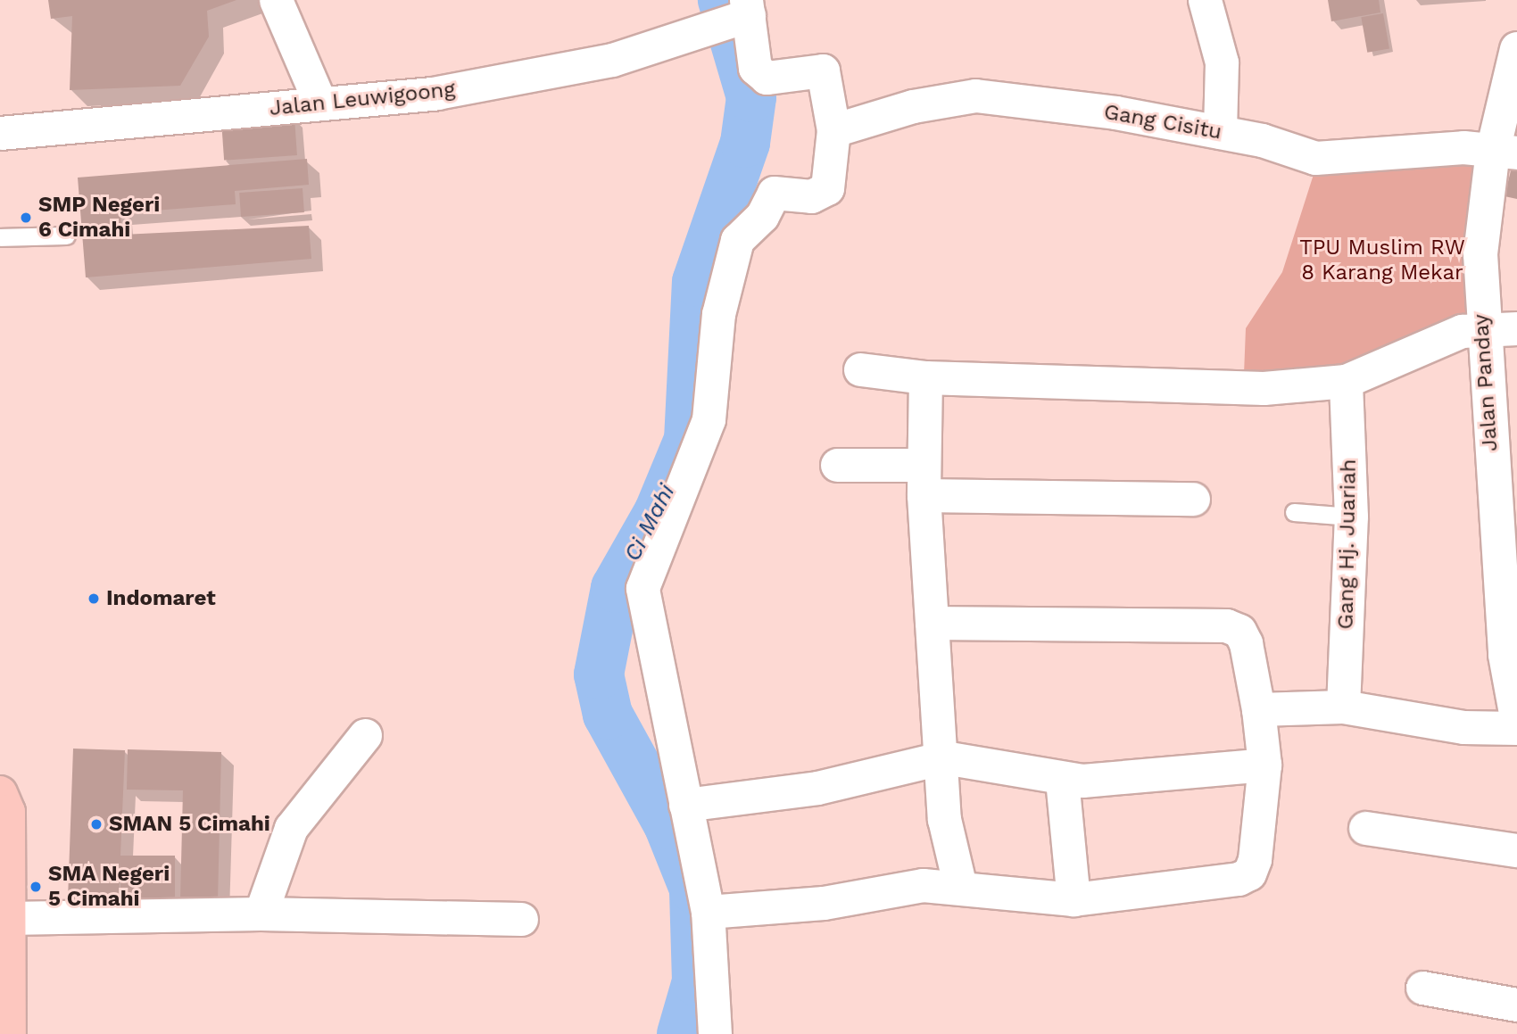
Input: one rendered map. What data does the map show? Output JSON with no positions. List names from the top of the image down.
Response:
{
  "streets": {
    "street": [
      "Jalan Leuwigoong",
      "Gang Cisitu",
      "Jalan Panday",
      "Gang Hj. Juariah"
    ]
  },
  "crossings": [
    ["Gang Cisitu", "Jalan Panday"]
  ],
  "water": ["Ci Mahi"],
  "parks": ["TPU Muslim RW 8 Karang Mekar"],
  "places": [
    "SMP Negeri 6 Cimahi",
    "Indomaret",
    "SMAN 5 Cimahi",
    "SMA Negeri 5 Cimahi"
  ]
}
